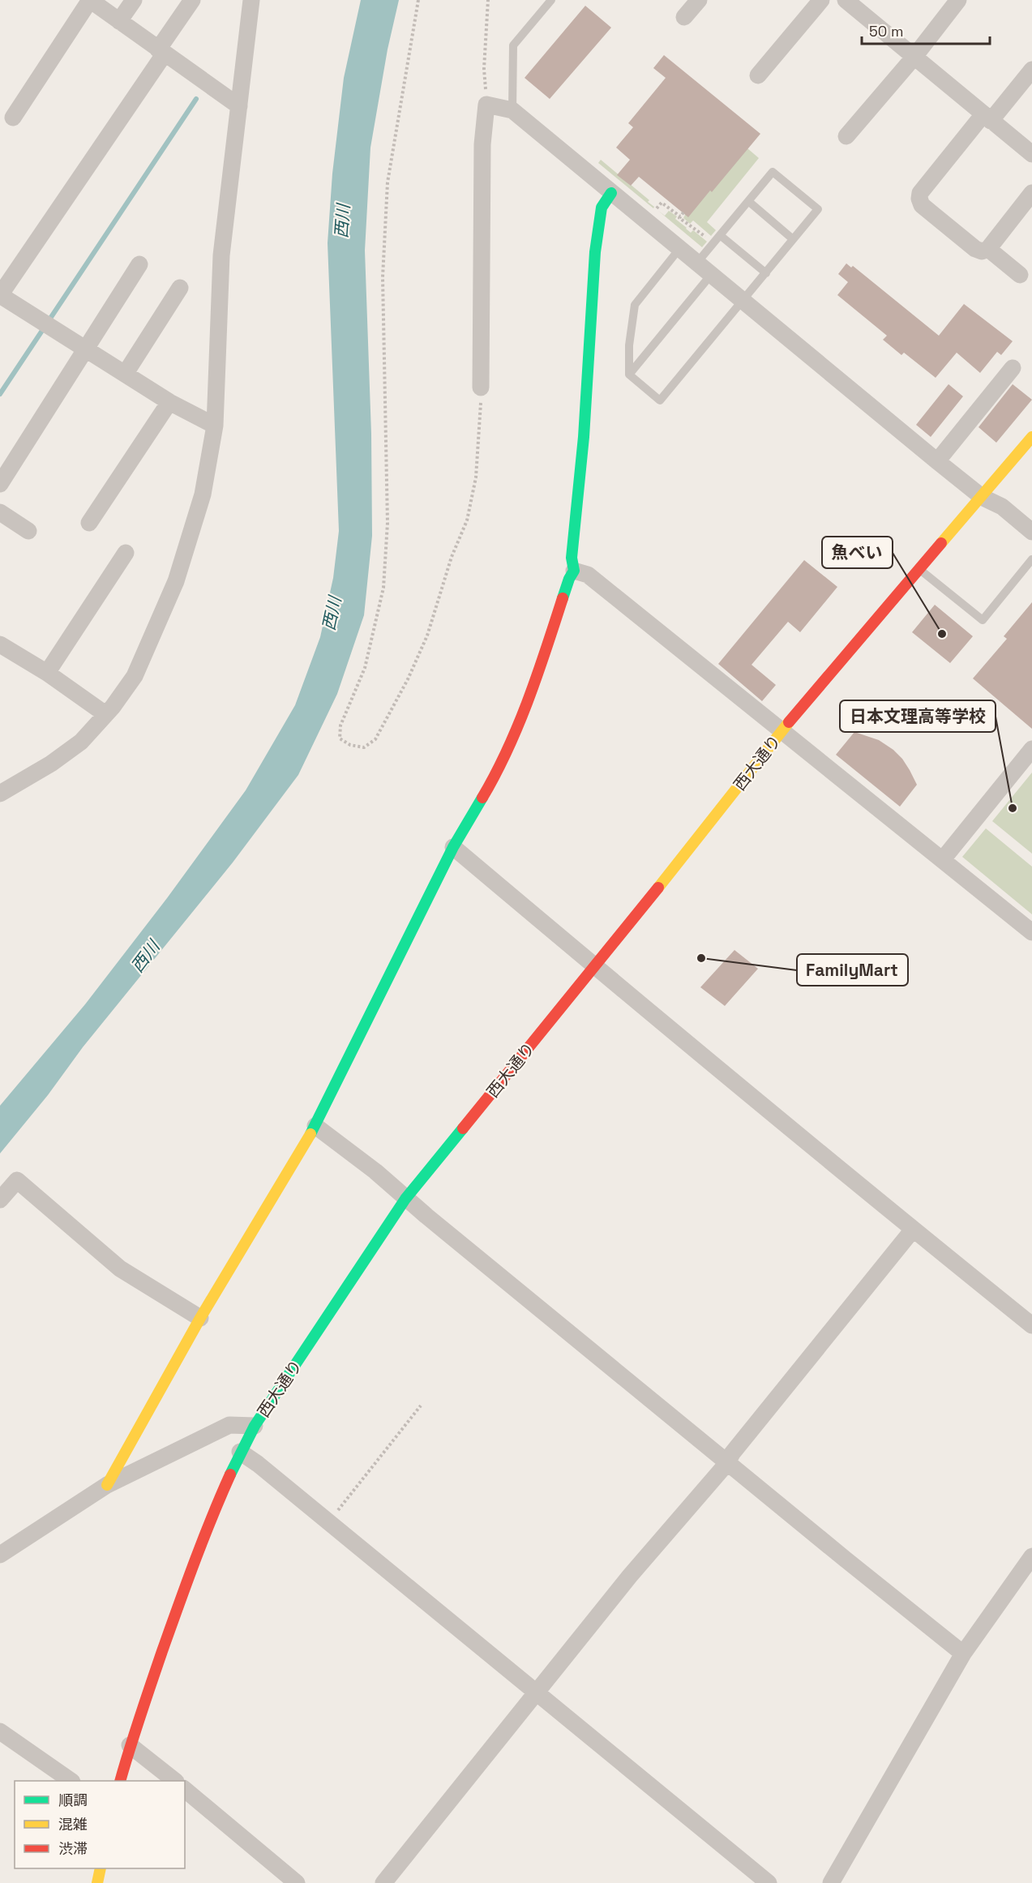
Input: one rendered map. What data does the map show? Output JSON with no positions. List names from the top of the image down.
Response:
{
  "streets": {
    "street": ["西大通り"]
  },
  "water": ["西川"],
  "places": ["魚べい", "日本文理高等学校", "FamilyMart"],
  "legend": ["順調", "混雑", "渋滞"],
  "scale_bar": "50 m"
}
